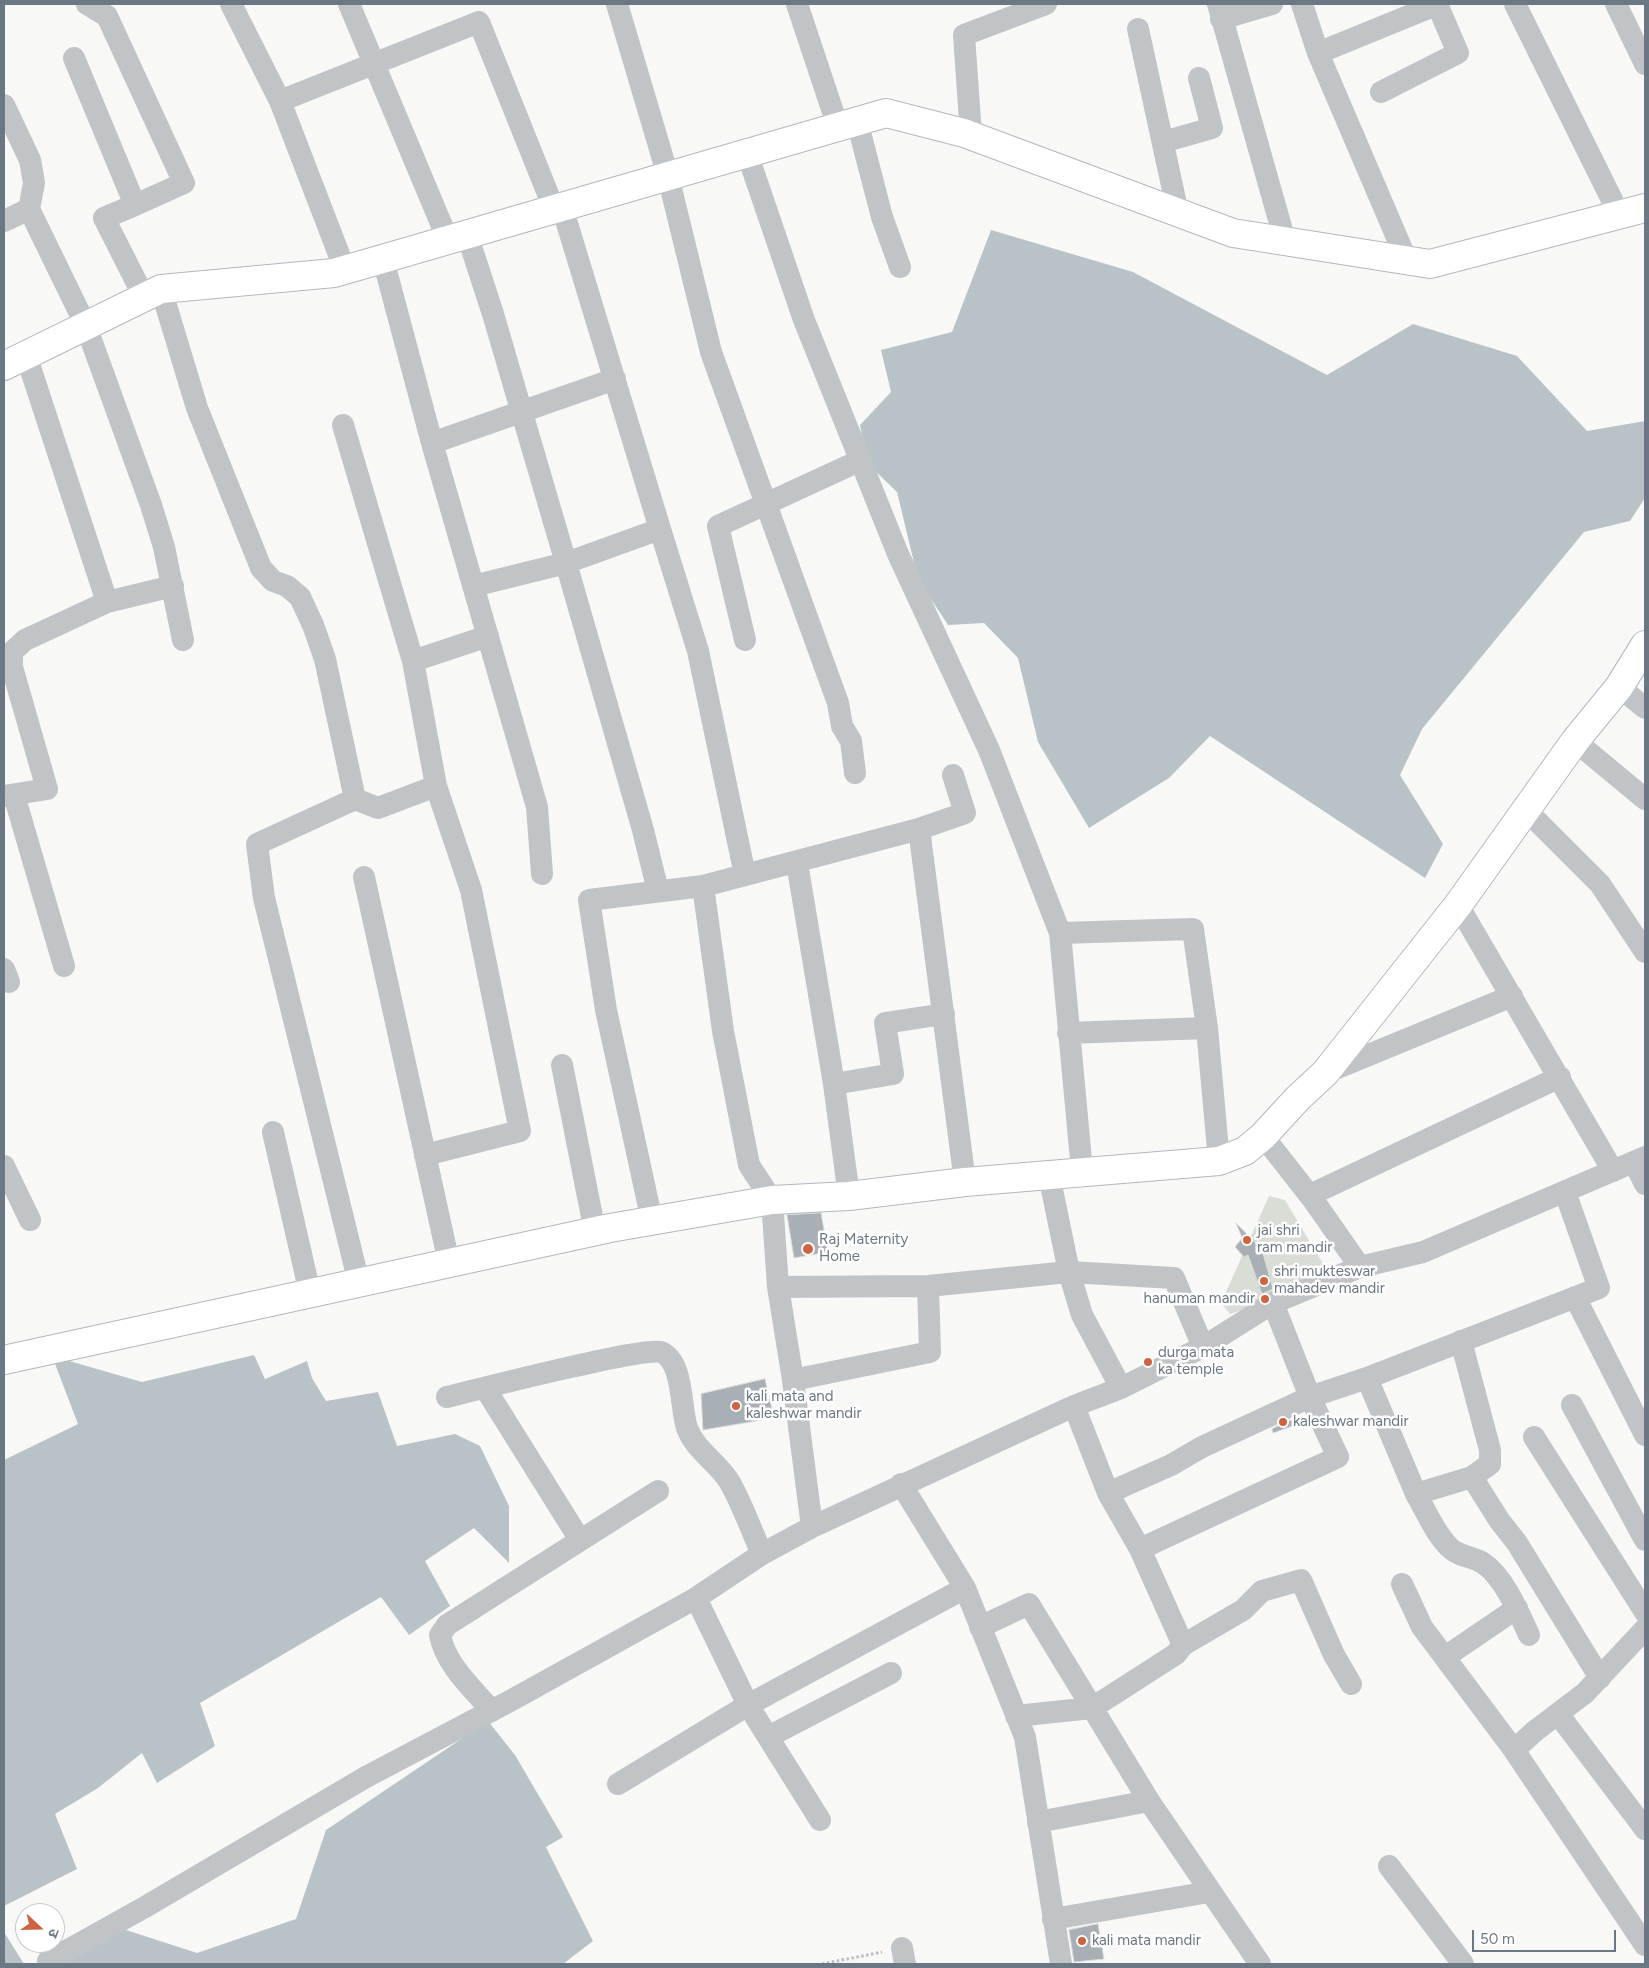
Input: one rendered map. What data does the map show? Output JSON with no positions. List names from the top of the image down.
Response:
{
  "places": [
    "jai shri ram mandir",
    "Raj Maternity Home",
    "shri mukteswar mahadev mandir",
    "hanuman mandir",
    "durga mata ka temple",
    "kali mata and kaleshwar mandir",
    "kaleshwar mandir",
    "kali mata mandir"
  ],
  "scale_bar": "50 m",
  "north": "right"
}
